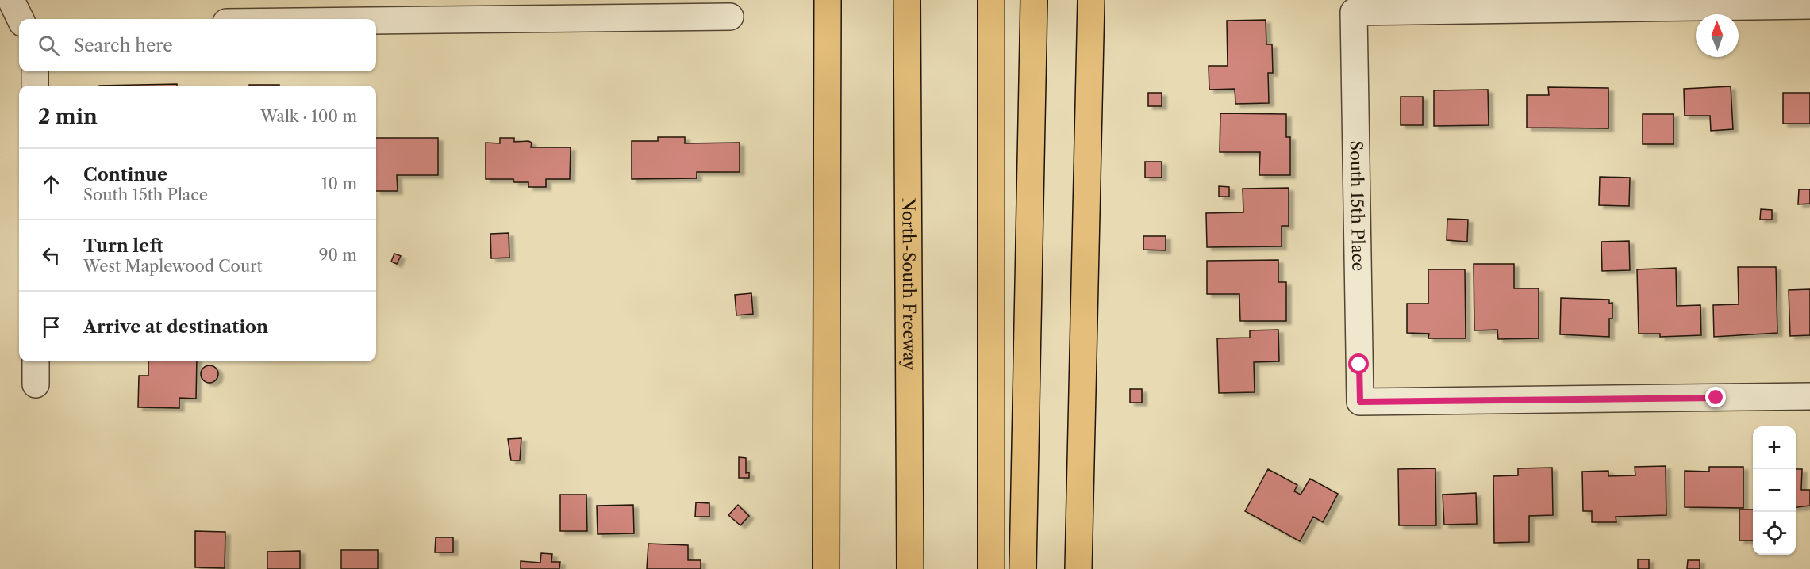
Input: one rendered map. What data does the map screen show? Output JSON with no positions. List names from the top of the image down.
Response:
{
  "streets": {
    "highway": ["North-South Freeway"],
    "street": ["South 15th Place"]
  },
  "north": "top",
  "page": {
    "search": "Search here",
    "heading": ["2 min", "Walk · 100 m"],
    "list": [
      ["Continue", "South 15th Place", "10 m"],
      ["Turn left", "West Maplewood Court", "90 m"],
      "Arrive at destination"
    ],
    "map_buttons": ["+", "−"]
  }
}
